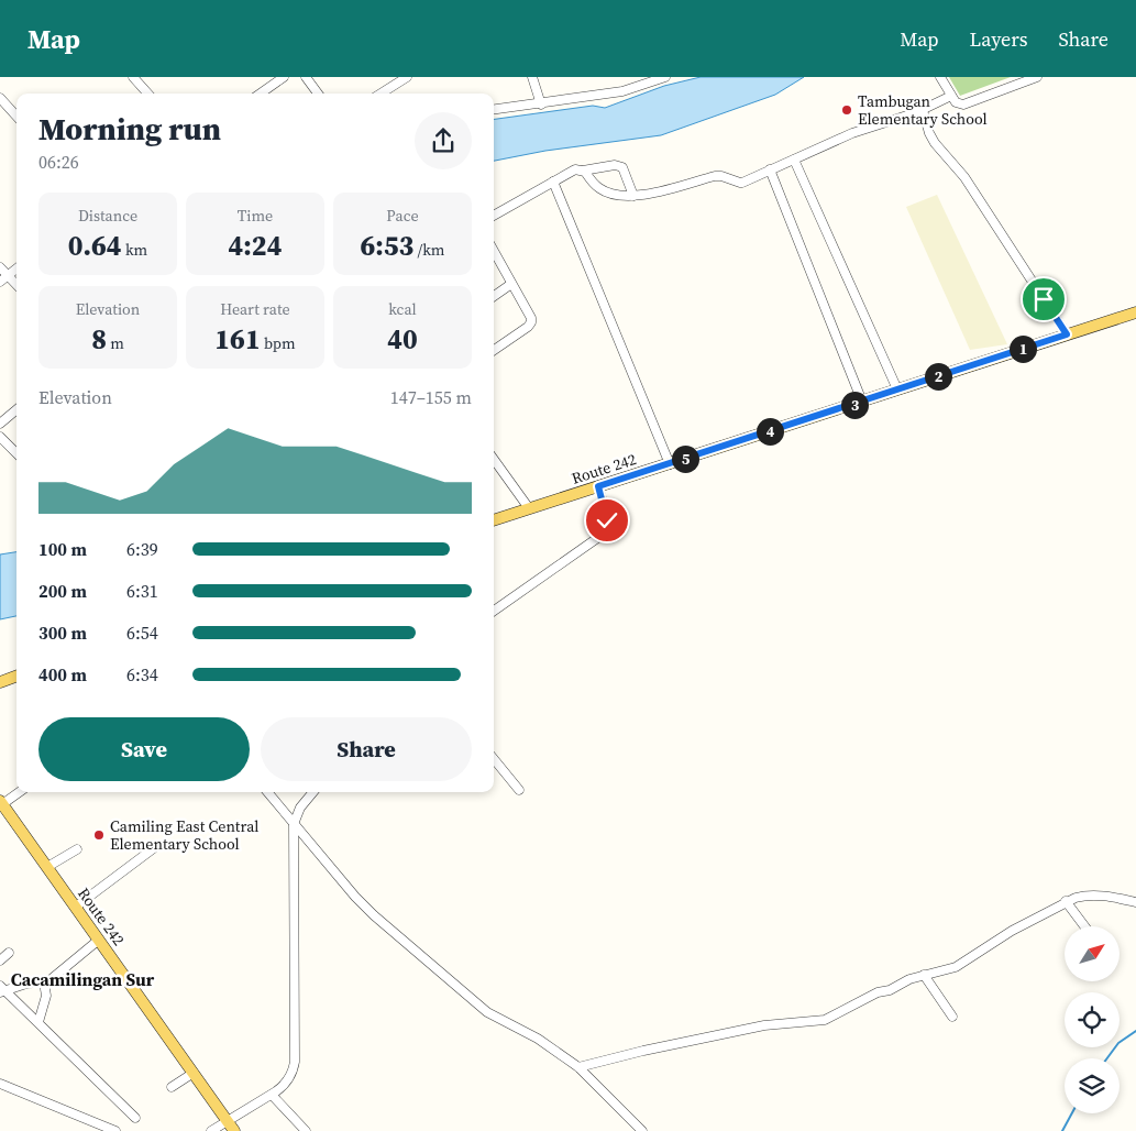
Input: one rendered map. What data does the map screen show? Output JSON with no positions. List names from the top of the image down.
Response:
{
  "streets": {
    "main road": ["Route 242"]
  },
  "districts": ["Cacamilingan Sur"],
  "places": ["Tambugan Elementary School", "Camiling East Central Elementary School"],
  "north": "top right",
  "page": {
    "header": "Map",
    "nav": ["Map", "Layers", "Share"],
    "heading": ["Morning run", "06:26"],
    "stats": [
      ["Distance", "0.64 km"],
      ["Time", "4:24"],
      ["Pace", "6:53 /km"],
      ["Elevation", "8 m"],
      ["Heart rate", "161 bpm"],
      ["kcal", "40"]
    ],
    "pins": [
      "1",
      "2",
      "3",
      "4",
      "5"
    ],
    "chart": ["Elevation", "147–155 m"],
    "list": [
      {
        "name": "100 m",
        "note": "6:39"
      },
      {
        "name": "200 m",
        "note": "6:31"
      },
      {
        "name": "300 m",
        "note": "6:54"
      },
      {
        "name": "400 m",
        "note": "6:34"
      }
    ],
    "buttons": ["Save", "Share"]
  }
}
